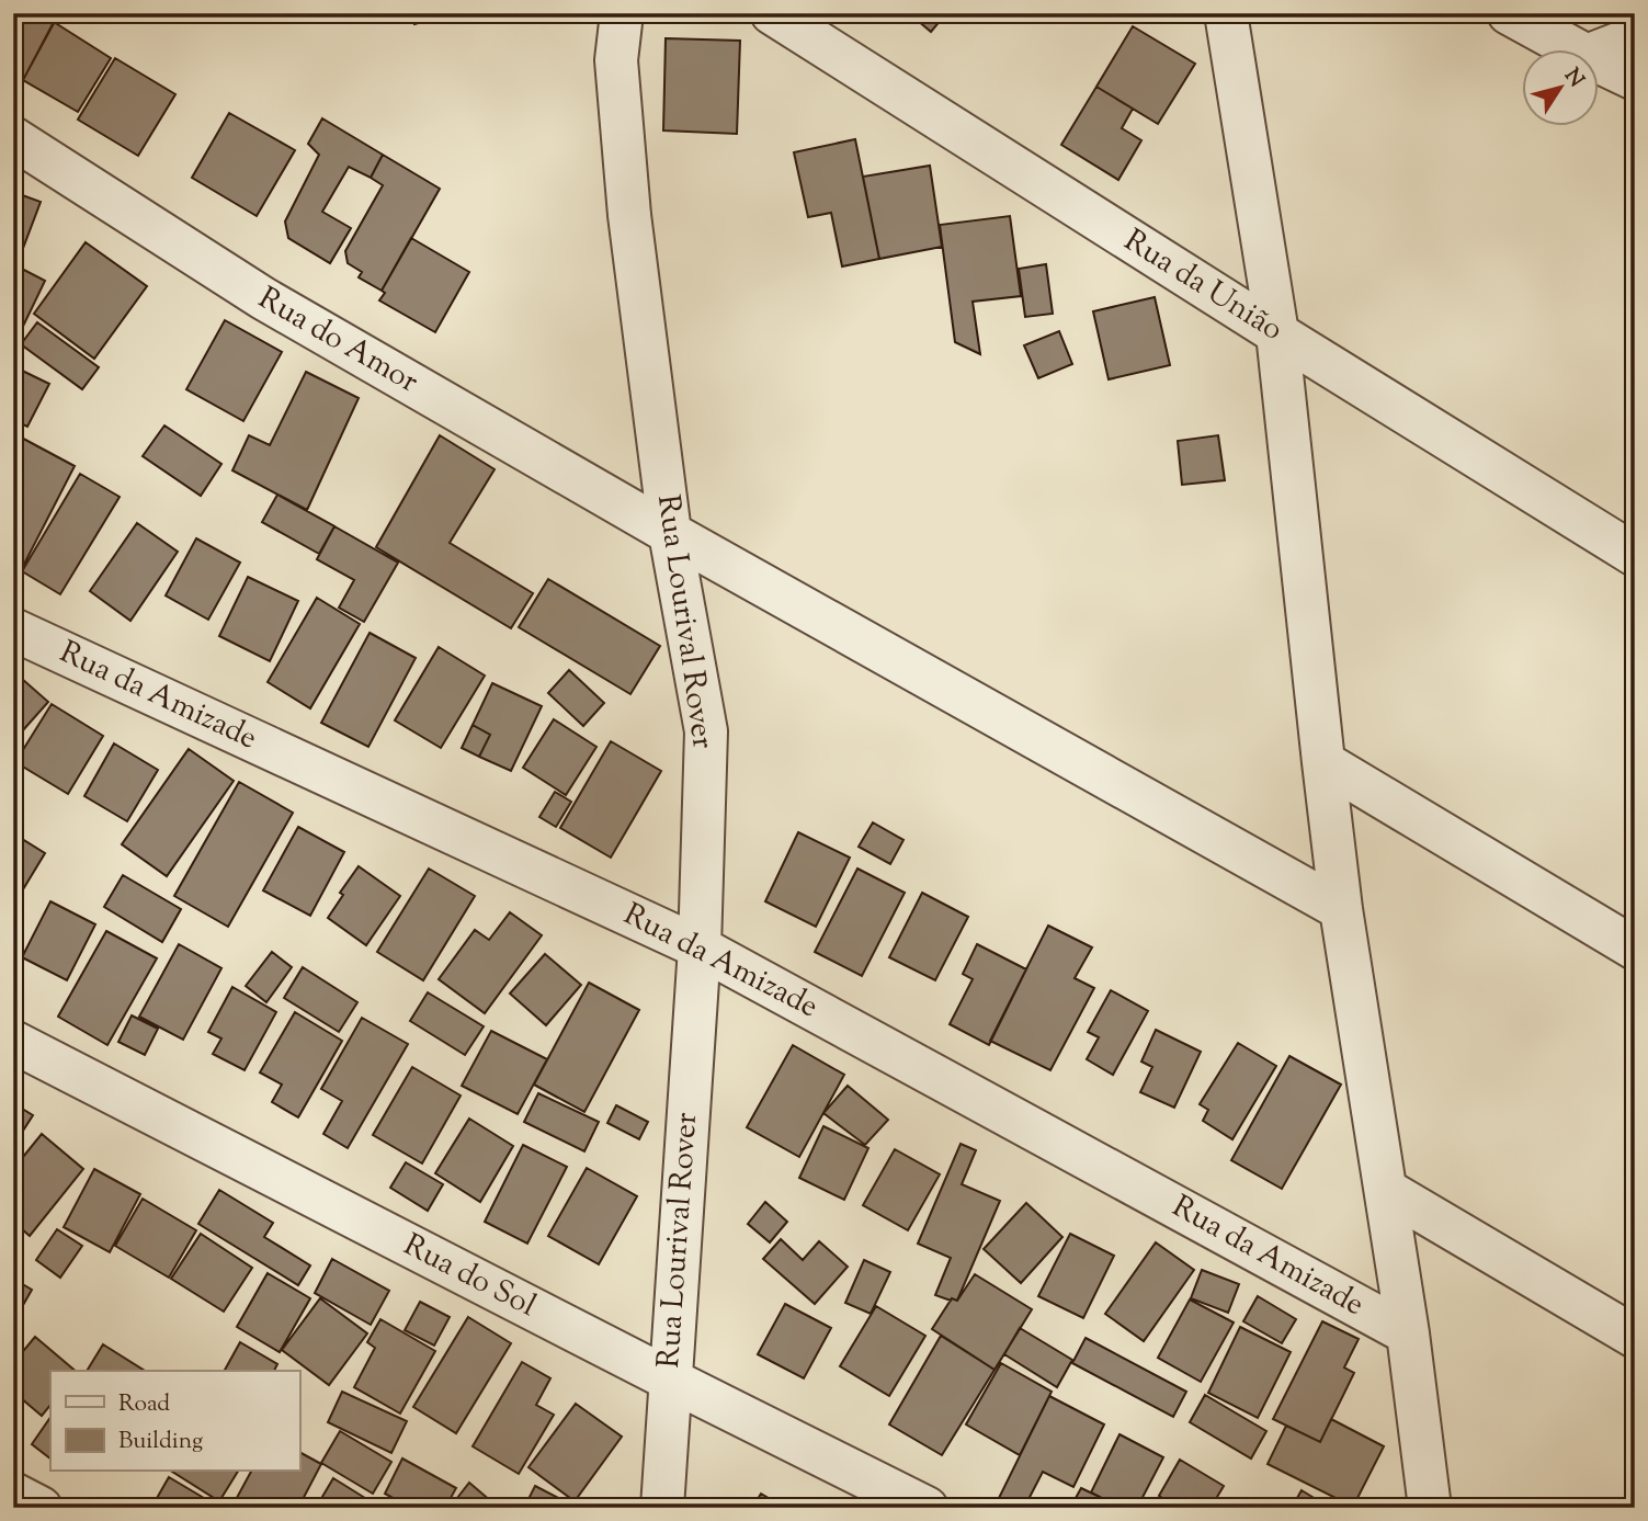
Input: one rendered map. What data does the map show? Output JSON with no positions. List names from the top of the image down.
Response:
{
  "streets": {
    "street": [
      "Rua da União",
      "Rua do Amor",
      "Rua Lourival Rover",
      "Rua da Amizade",
      "Rua do Sol"
    ]
  },
  "crossings": [
    ["Rua do Amor", "Rua Lourival Rover"],
    ["Rua Lourival Rover", "Rua da Amizade"],
    ["Rua Lourival Rover", "Rua do Sol"]
  ],
  "legend": ["Road", "Building"],
  "north": "top right"
}
